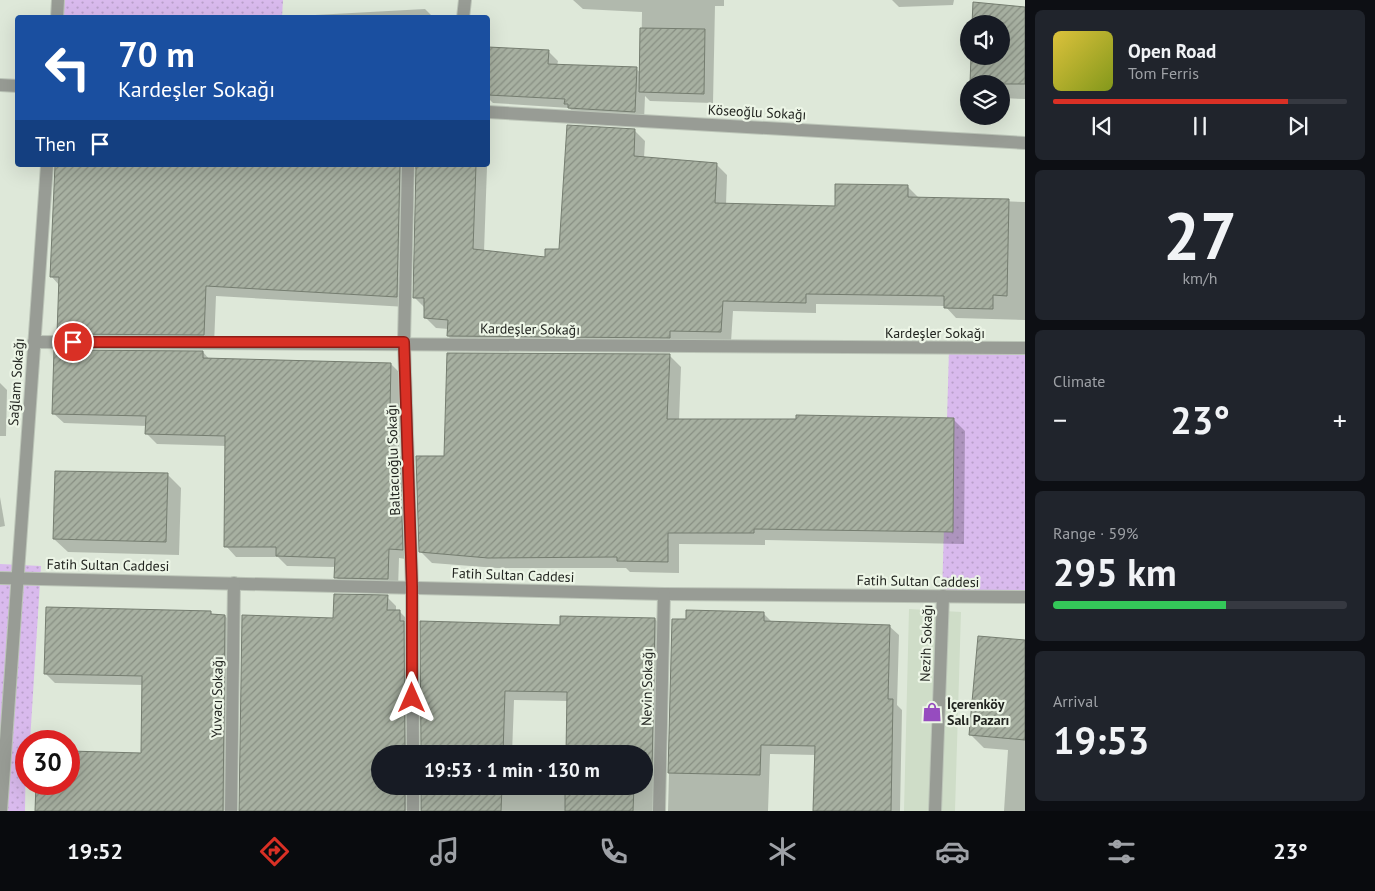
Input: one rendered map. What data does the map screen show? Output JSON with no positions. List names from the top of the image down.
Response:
{
  "streets": {
    "street": [
      "Köseoğlu Sokağı",
      "Kardeşler Sokağı",
      "Sağlam Sokağı",
      "Baltacıoğlu Sokağı",
      "Fatih Sultan Caddesi",
      "Nezih Sokağı",
      "Nevin Sokağı",
      "Yuvacı Sokağı"
    ]
  },
  "crossings": [
    ["Kardeşler Sokağı", "Sağlam Sokağı"],
    ["Kardeşler Sokağı", "Baltacıoğlu Sokağı"],
    ["Sağlam Sokağı", "Fatih Sultan Caddesi"],
    ["Baltacıoğlu Sokağı", "Fatih Sultan Caddesi"],
    ["Fatih Sultan Caddesi", "Nezih Sokağı"],
    ["Fatih Sultan Caddesi", "Nevin Sokağı"],
    ["Fatih Sultan Caddesi", "Yuvacı Sokağı"]
  ],
  "places": {
    "shop": ["İçerenköy Salı Pazarı"]
  },
  "page": {
    "turn": ["70 m", "Kardeşler Sokağı"],
    "song": ["Open Road", "Tom Ferris"],
    "then": "Then",
    "tile": [
      ["27", "km/h"],
      "Climate",
      ["Range · 59%", "295 km"],
      ["Arrival", "19:53"]
    ],
    "heat": ["−", "23°", "+"],
    "limit": "30",
    "trip": "19:53 · 1 min · 130 m",
    "tabs": ["19:52", "23°"]
  }
}
